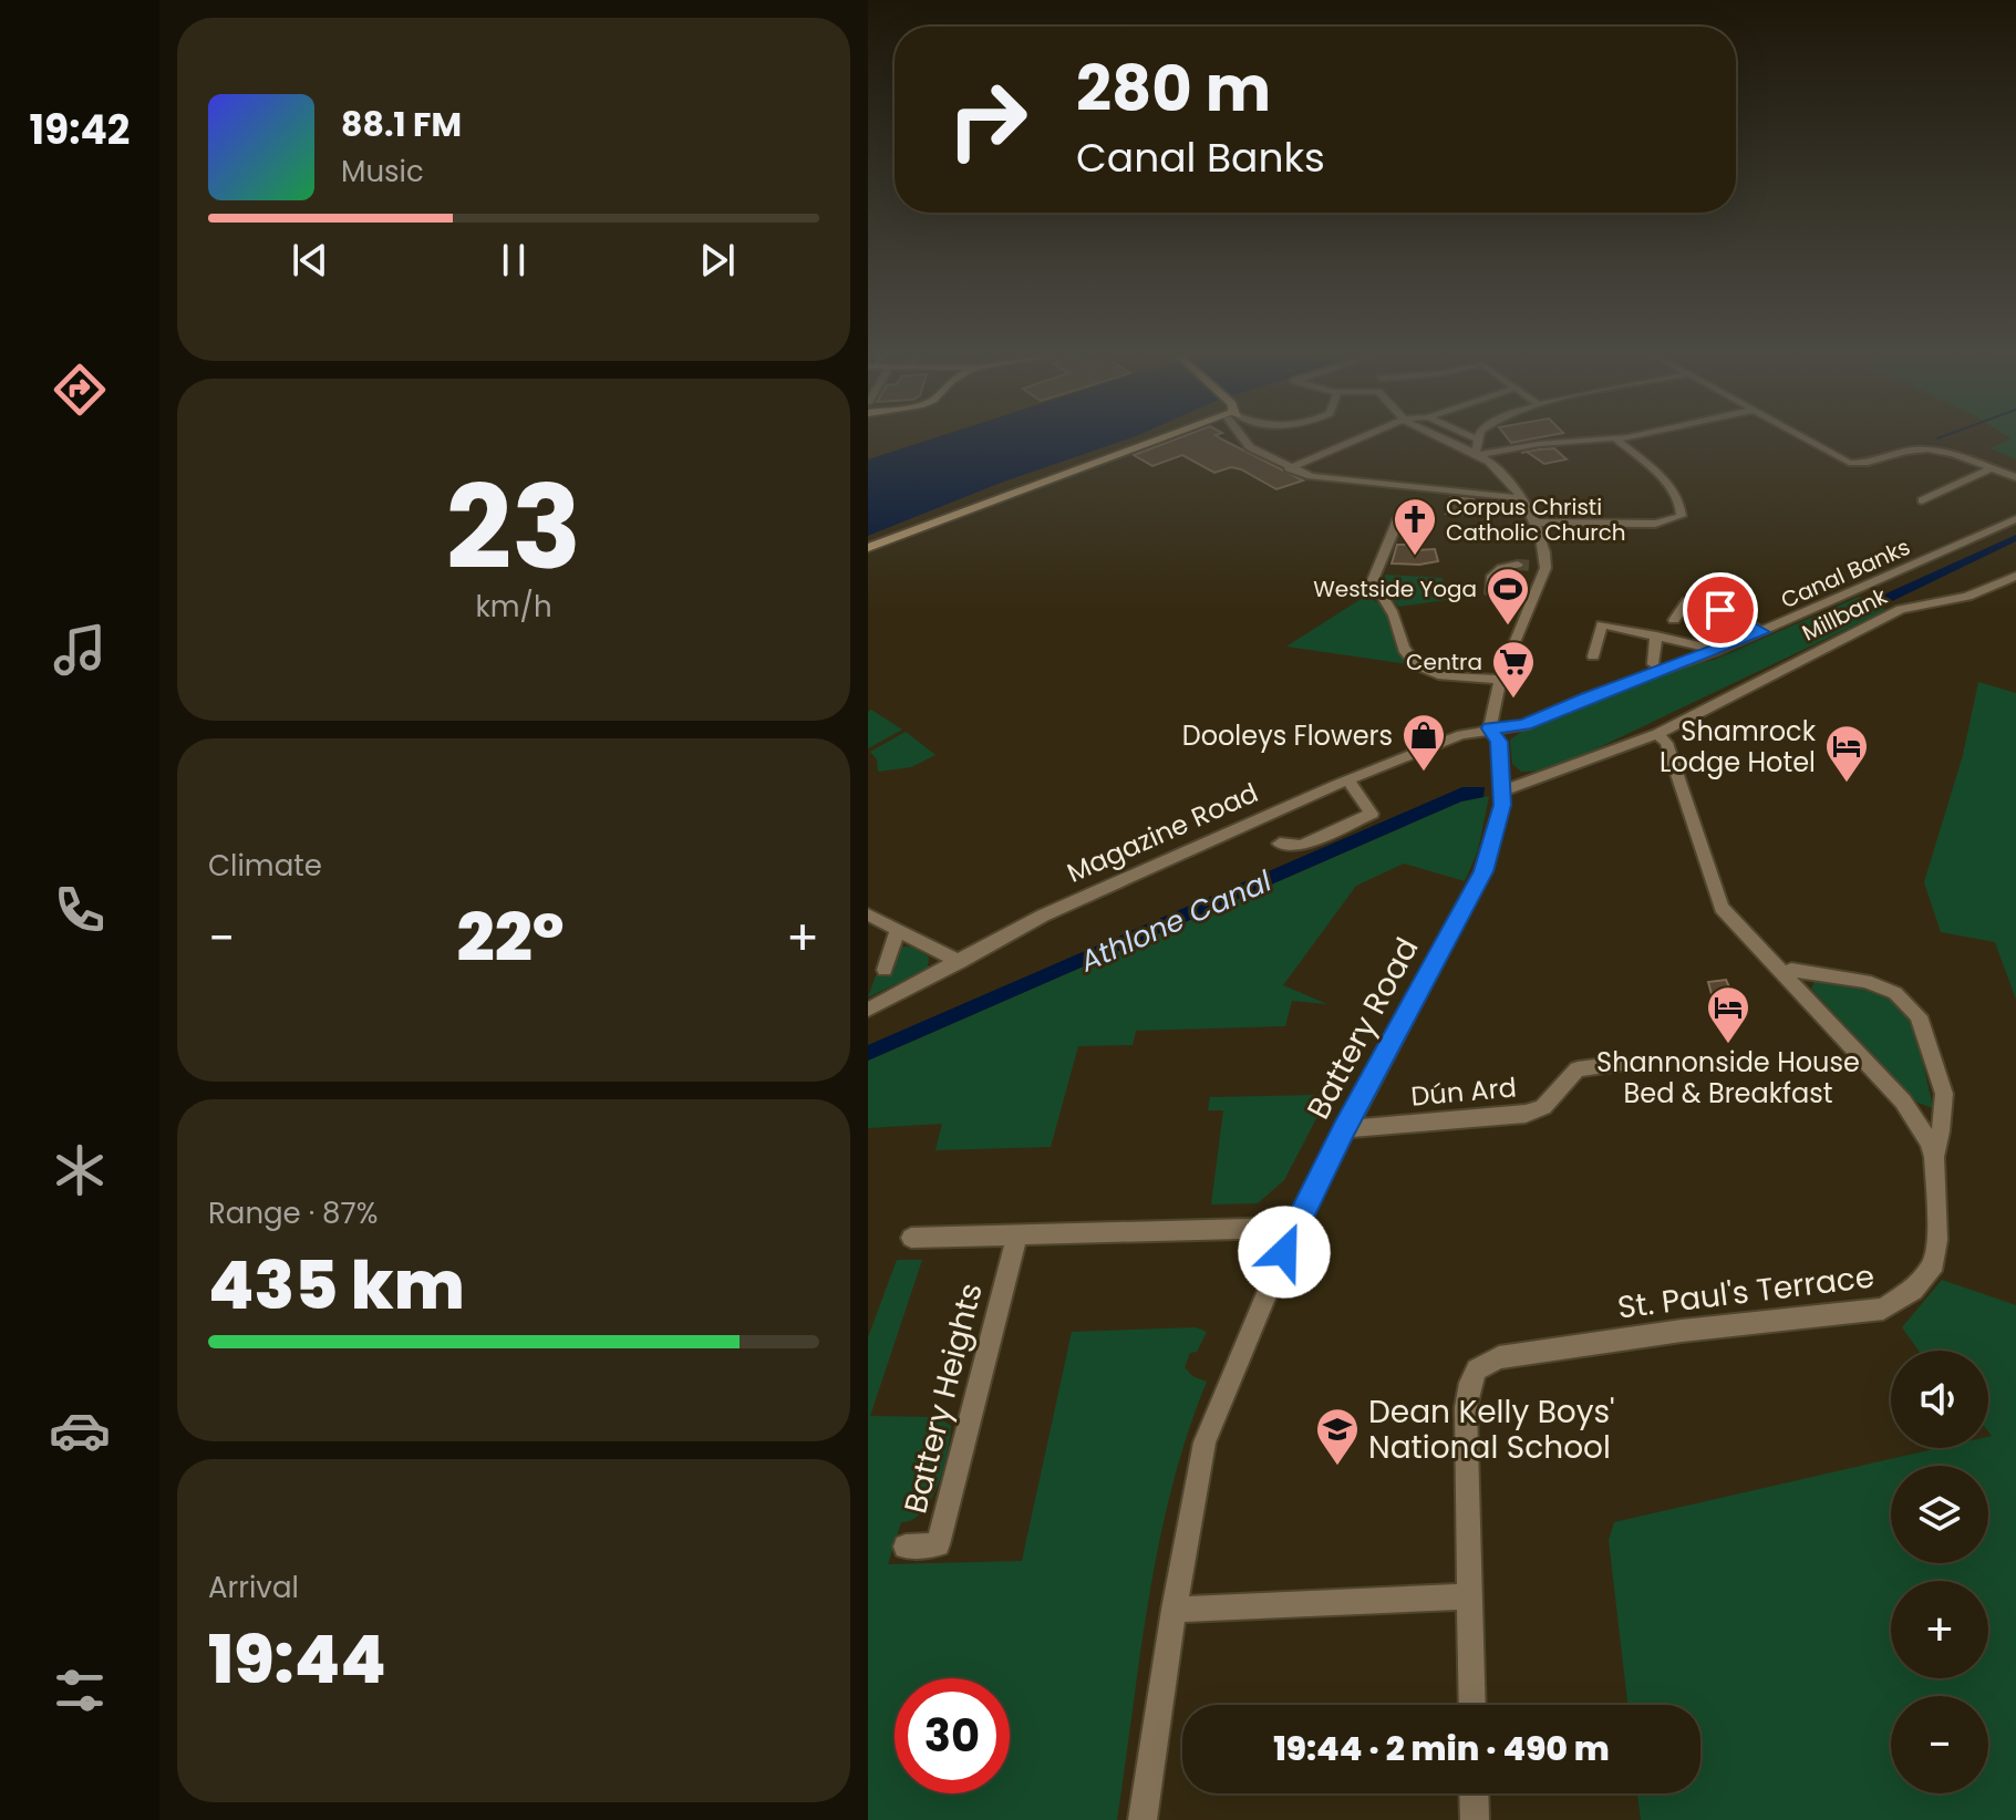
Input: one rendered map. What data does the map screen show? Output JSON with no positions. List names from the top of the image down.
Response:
{
  "streets": {
    "street": [
      "Canal Banks",
      "Millbank",
      "Magazine Road",
      "Battery Road",
      "Dún Ard",
      "St. Paul's Terrace",
      "Battery Heights"
    ]
  },
  "crossings": [
    ["Canal Banks", "Magazine Road"],
    ["Canal Banks", "Battery Road"],
    ["Millbank", "Battery Road"],
    ["Millbank", "St. Paul's Terrace"],
    ["Magazine Road", "Battery Road"],
    ["Battery Road", "Dún Ard"]
  ],
  "water": ["Athlone Canal"],
  "places": {
    "church": ["Corpus Christi Catholic Church"],
    "sports": ["Westside Yoga"],
    "supermarket": ["Centra"],
    "shop": ["Dooleys Flowers"],
    "hotel": ["Shamrock Lodge Hotel", "Shannonside House Bed & Breakfast"],
    "school or university": ["Dean Kelly Boys' National School"]
  },
  "page": {
    "tabs": "19:42",
    "turn": ["280 m", "Canal Banks"],
    "song": ["88.1 FM", "Music"],
    "tile": [
      ["23", "km/h"],
      "Climate",
      ["Range · 87%", "435 km"],
      ["Arrival", "19:44"]
    ],
    "heat": ["−", "22°", "+"],
    "map_buttons": ["+", "−"],
    "limit": "30",
    "trip": "19:44 · 2 min · 490 m"
  }
}
